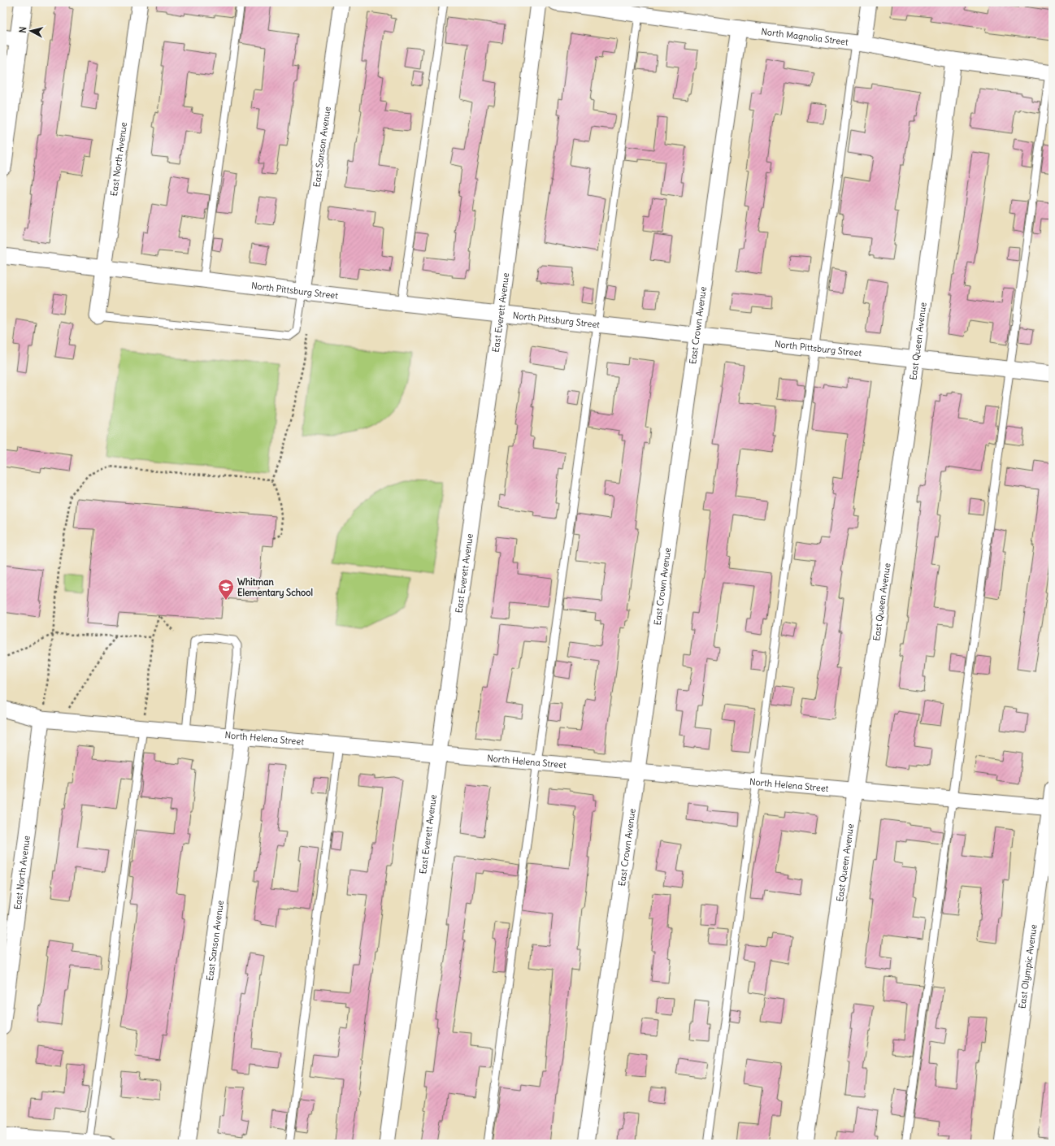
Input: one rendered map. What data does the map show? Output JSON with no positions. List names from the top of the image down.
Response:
{
  "streets": {
    "street": [
      "North Magnolia Street",
      "East Sanson Avenue",
      "East North Avenue",
      "North Pittsburg Street",
      "East Everett Avenue",
      "East Crown Avenue",
      "East Queen Avenue",
      "North Helena Street",
      "East Olympic Avenue"
    ]
  },
  "crossings": [
    ["North Magnolia Street", "East Crown Avenue"],
    ["North Magnolia Street", "East Queen Avenue"],
    ["East Sanson Avenue", "North Pittsburg Street"],
    ["East Sanson Avenue", "North Helena Street"],
    ["East North Avenue", "North Pittsburg Street"],
    ["East North Avenue", "North Helena Street"],
    ["North Pittsburg Street", "East Everett Avenue"],
    ["North Pittsburg Street", "East Crown Avenue"],
    ["North Pittsburg Street", "East Queen Avenue"],
    ["East Everett Avenue", "North Helena Street"],
    ["East Crown Avenue", "North Helena Street"],
    ["East Queen Avenue", "North Helena Street"],
    ["North Helena Street", "East Olympic Avenue"]
  ],
  "places": {
    "school or university": ["Whitman Elementary School"]
  },
  "north": "left"
}
